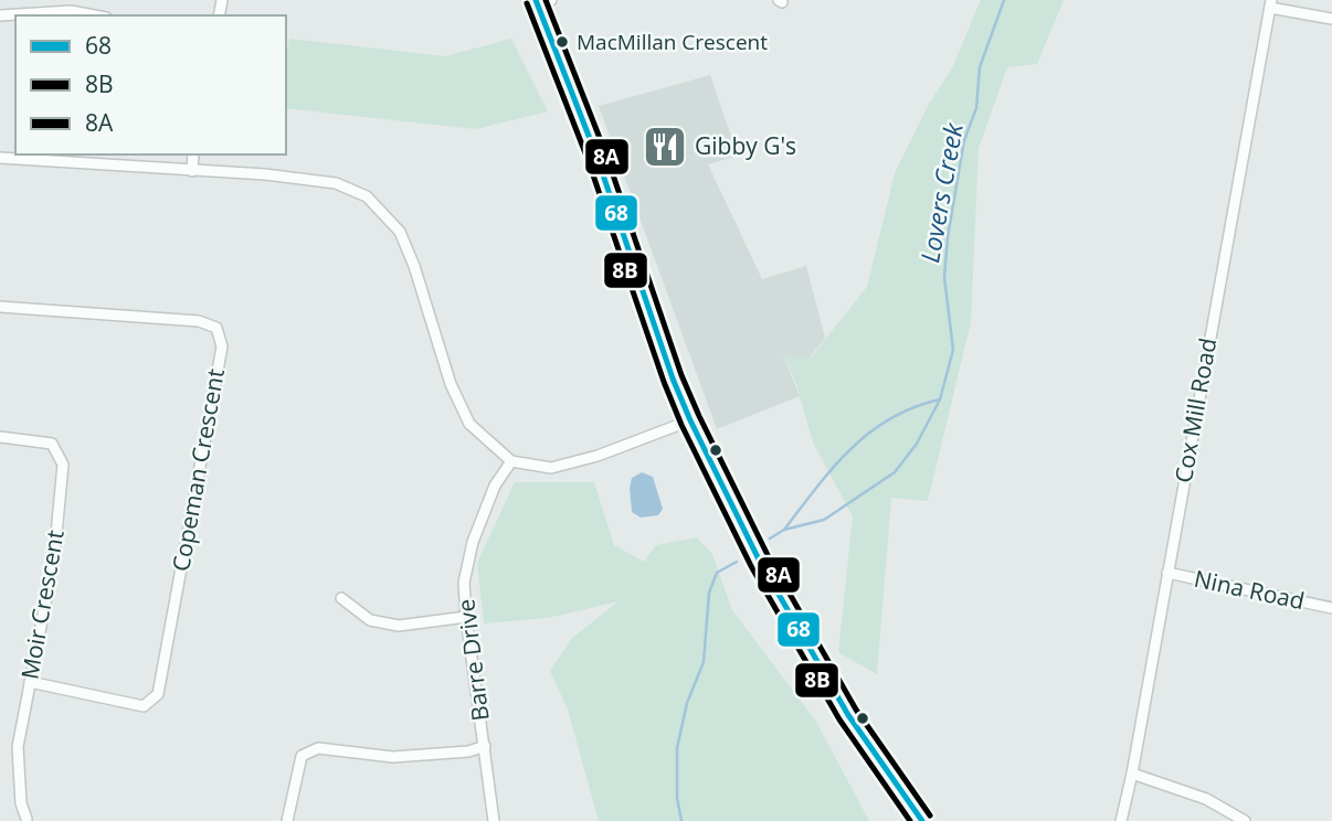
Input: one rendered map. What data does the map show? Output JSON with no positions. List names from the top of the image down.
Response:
{
  "streets": {
    "street": [
      "Cox Mill Road",
      "Copeman Crescent",
      "Nina Road",
      "Moir Crescent",
      "Barre Drive"
    ]
  },
  "crossings": [
    ["Cox Mill Road", "Nina Road"],
    ["Copeman Crescent", "Moir Crescent"]
  ],
  "water": ["Lovers Creek"],
  "places": {
    "other": ["MacMillan Crescent"],
    "restaurant": ["Gibby G's"]
  },
  "lines": ["transit line 68", "transit line 8A", "transit line 8B"],
  "legend": ["68", "8B", "8A"]
}
